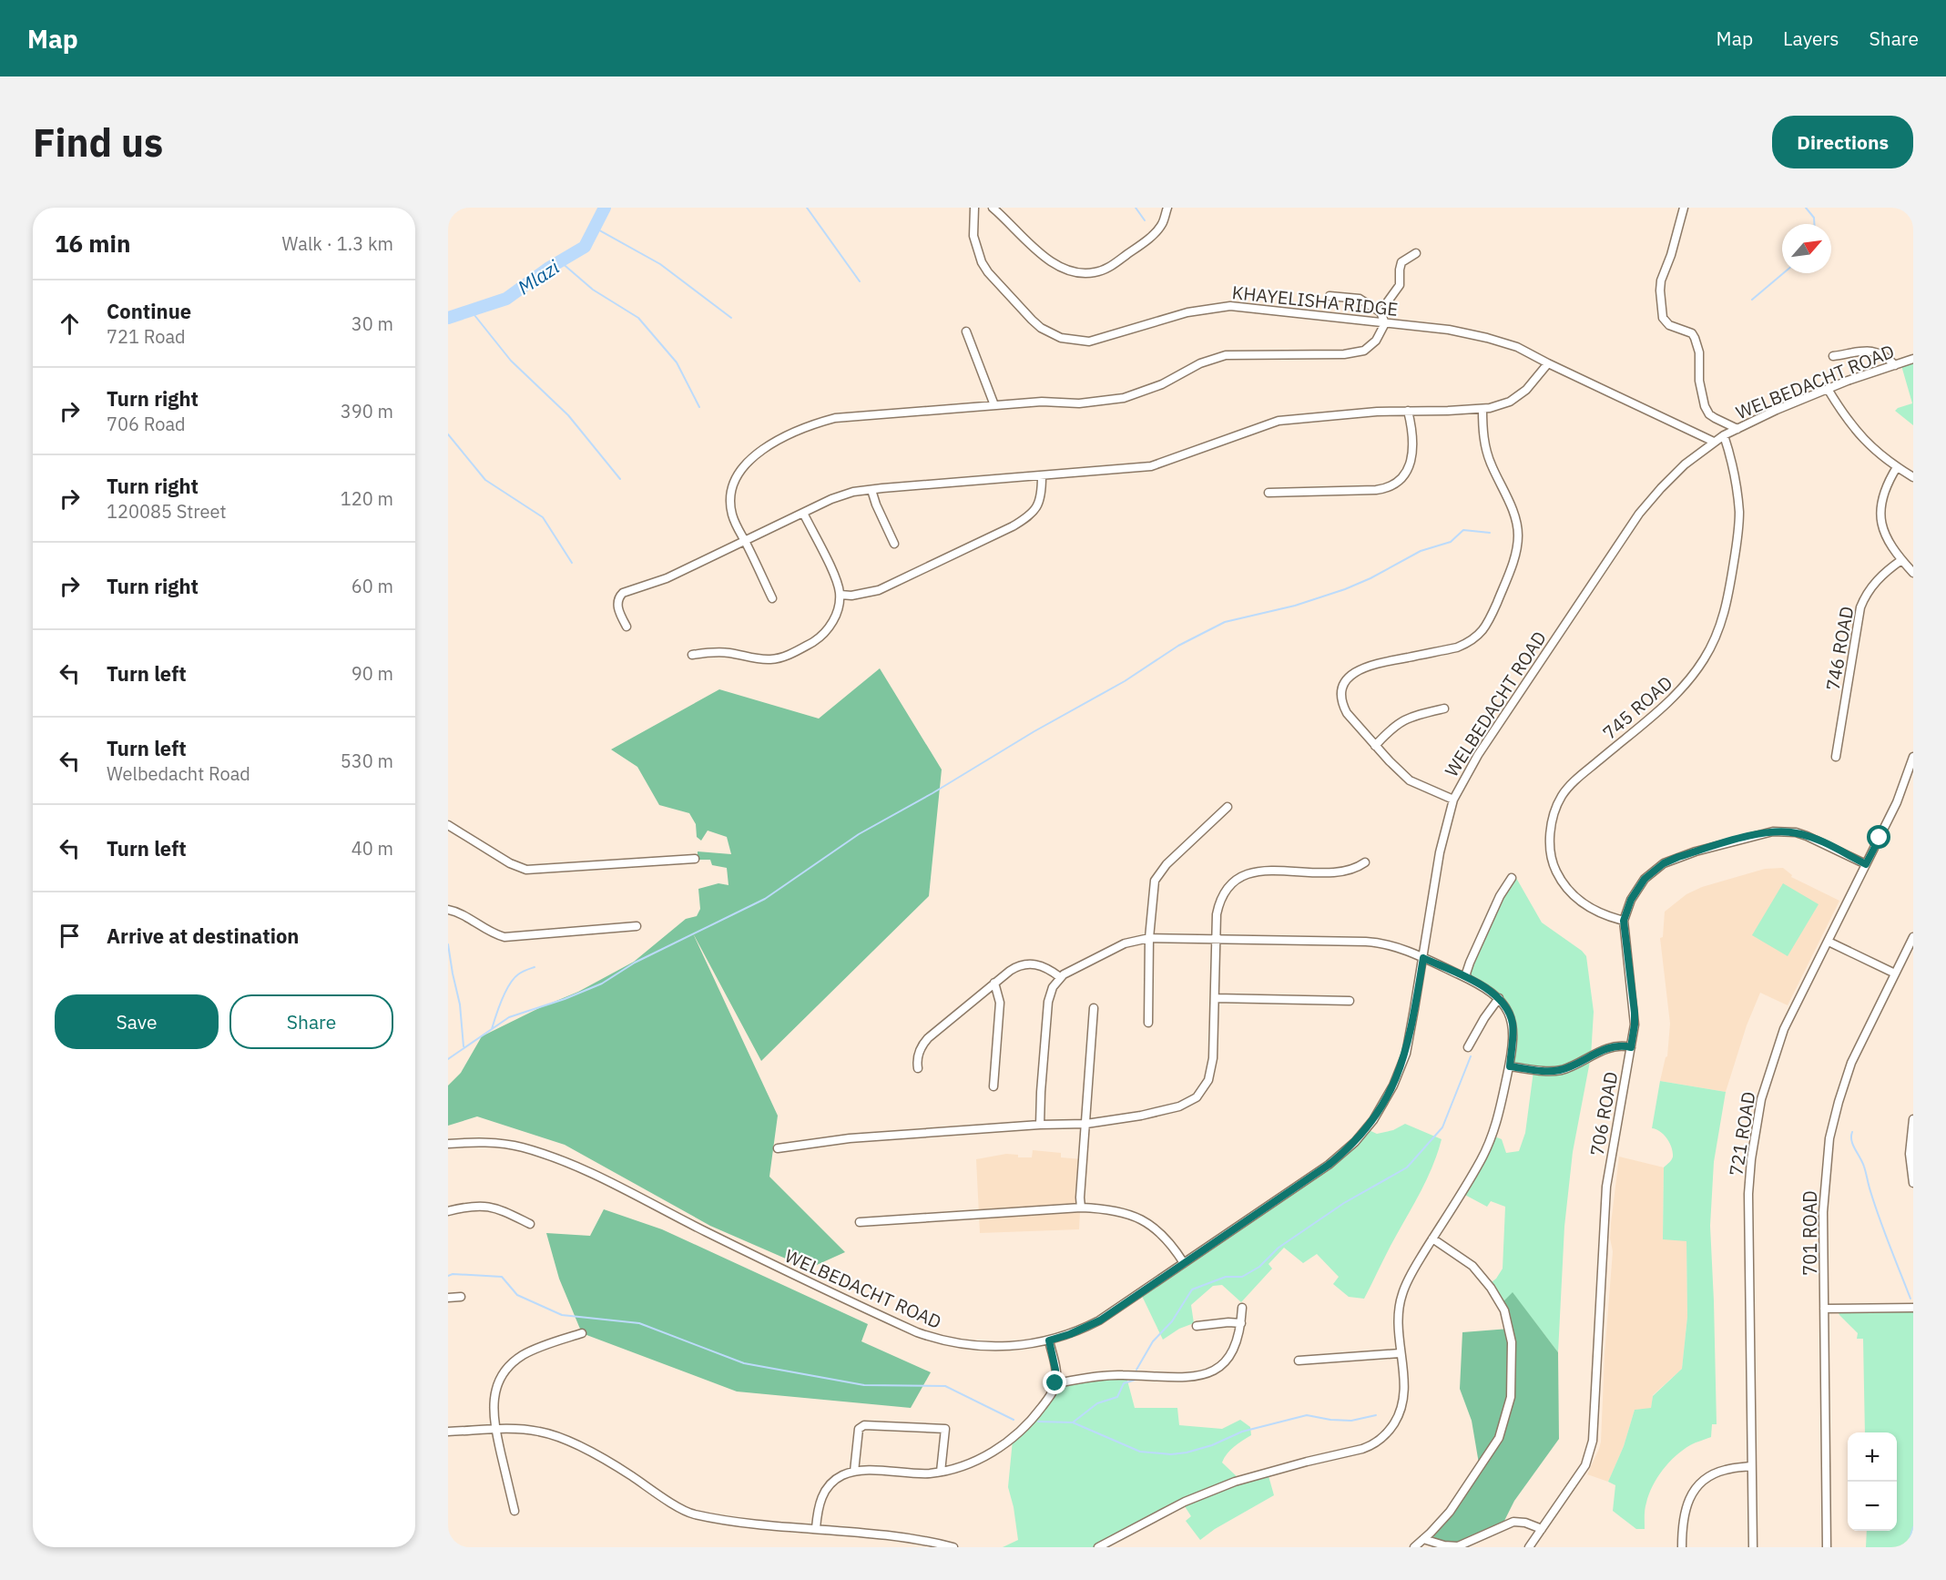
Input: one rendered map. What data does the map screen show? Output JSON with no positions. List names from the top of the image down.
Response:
{
  "streets": {
    "street": [
      "KHAYELISHA RIDGE",
      "WELBEDACHT ROAD",
      "746 ROAD",
      "745 ROAD",
      "706 ROAD",
      "721 ROAD",
      "701 ROAD"
    ]
  },
  "crossings": [
    ["KHAYELISHA RIDGE", "WELBEDACHT ROAD"],
    ["WELBEDACHT ROAD", "745 ROAD"],
    ["745 ROAD", "706 ROAD"],
    ["706 ROAD", "721 ROAD"]
  ],
  "water": ["Mlazi"],
  "north": "top right",
  "page": {
    "header": "Map",
    "nav": ["Map", "Layers", "Share"],
    "buttons": [
      "Directions",
      ["Save", "Share"]
    ],
    "title": "Find us",
    "heading": ["16 min", "Walk · 1.3 km"],
    "list": [
      ["Continue", "721 Road", "30 m"],
      ["Turn right", "706 Road", "390 m"],
      ["Turn right", "120085 Street", "120 m"],
      ["Turn right", "60 m"],
      ["Turn left", "90 m"],
      ["Turn left", "Welbedacht Road", "530 m"],
      ["Turn left", "40 m"],
      "Arrive at destination"
    ],
    "map_buttons": ["+", "−"]
  }
}
